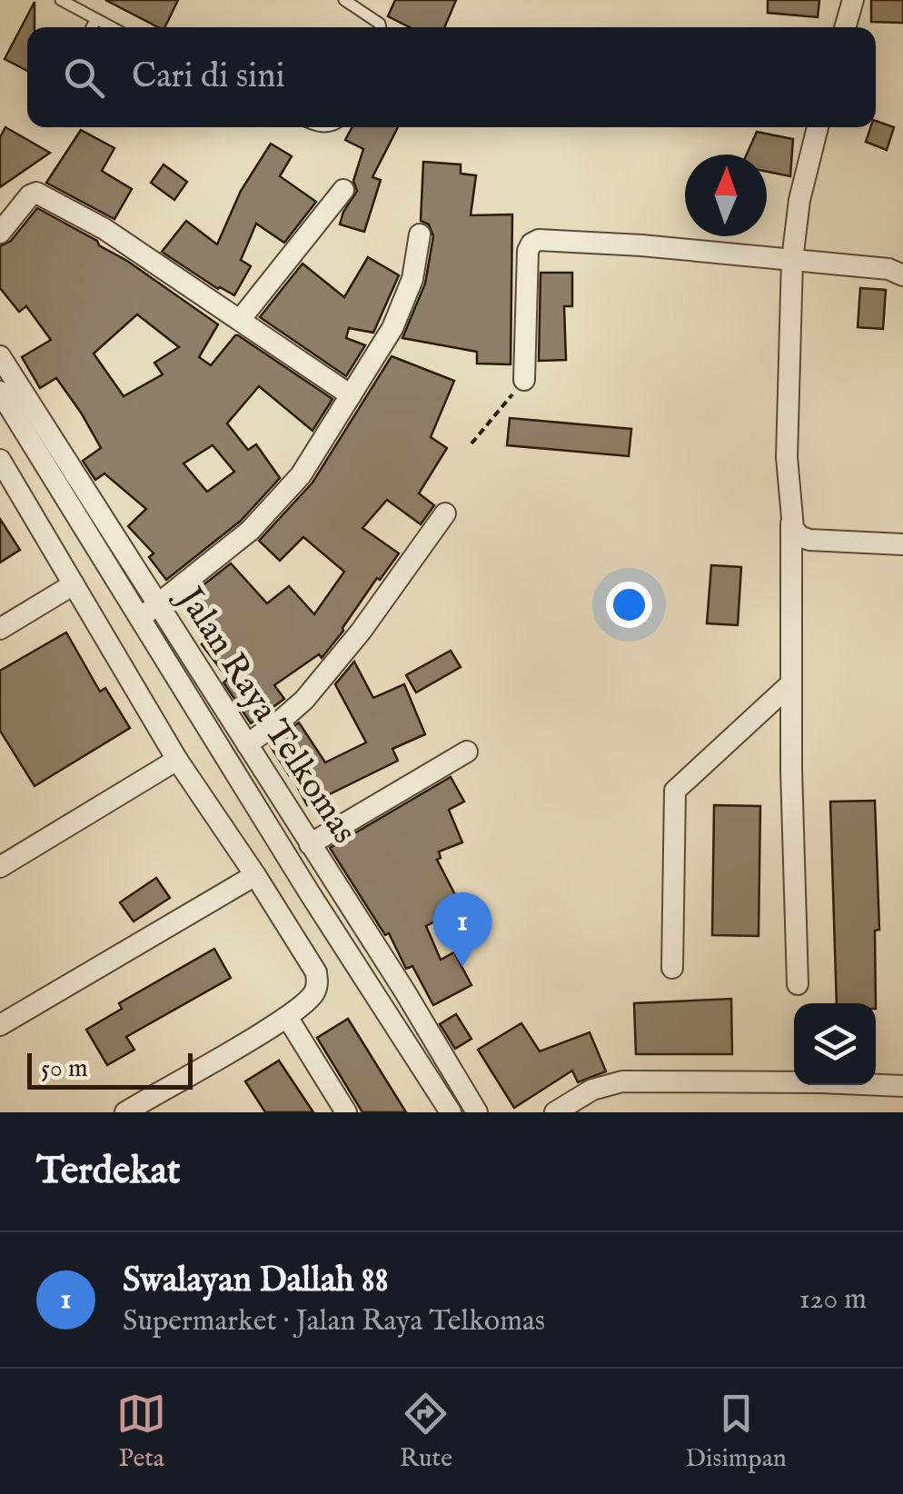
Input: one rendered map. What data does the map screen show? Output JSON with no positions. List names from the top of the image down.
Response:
{
  "streets": {
    "street": ["Jalan Raya Telkomas"]
  },
  "scale_bar": "50 m",
  "north": "top",
  "page": {
    "search": "Cari di sini",
    "pins": "1",
    "scale": "50 m",
    "heading": "Terdekat",
    "list": [
      {
        "mark": "1",
        "name": "Swalayan Dallah 88",
        "note": "Supermarket · Jalan Raya Telkomas",
        "value": "120 m"
      }
    ],
    "nav": ["Peta", "Rute", "Disimpan"]
  }
}
